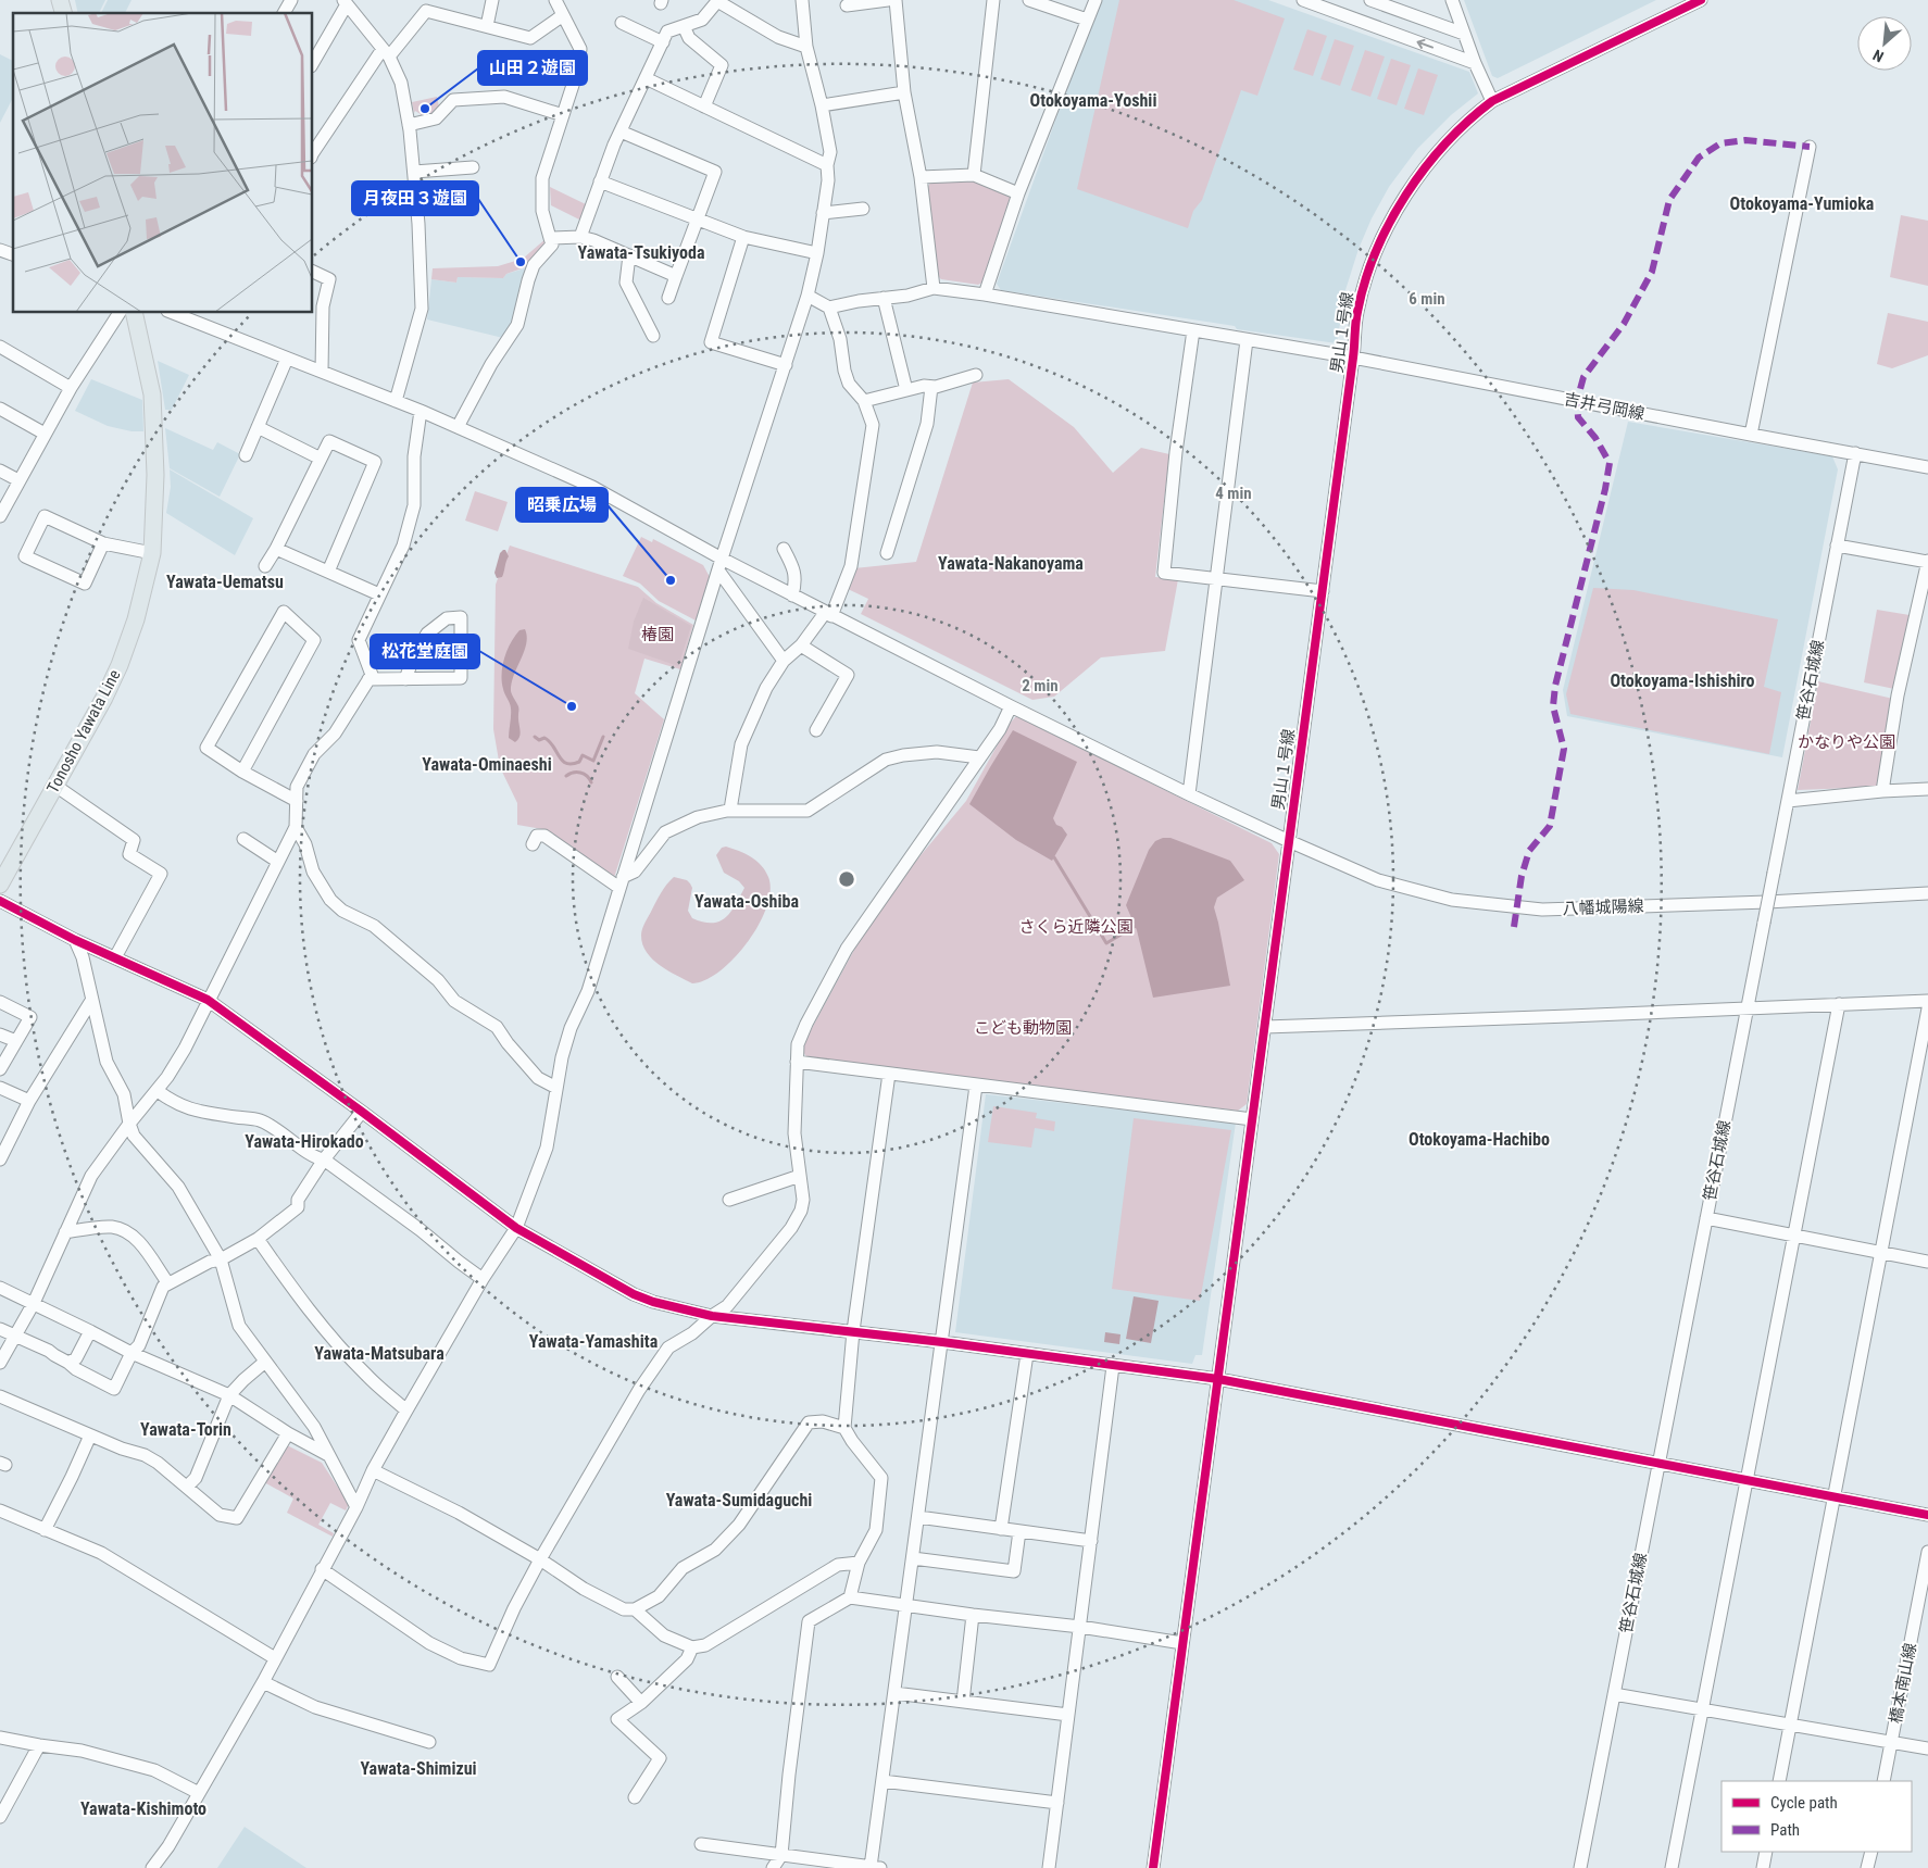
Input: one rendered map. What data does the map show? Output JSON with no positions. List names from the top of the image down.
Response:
{
  "streets": {
    "main road": ["Tonosho Yawata Line"],
    "street": [
      "男山１号線",
      "吉井弓岡線",
      "笹谷石城線",
      "八幡城陽線",
      "橋本南山線"
    ]
  },
  "crossings": [
    ["男山１号線", "吉井弓岡線"],
    ["男山１号線", "八幡城陽線"],
    ["吉井弓岡線", "笹谷石城線"]
  ],
  "districts": [
    "Otokoyama-Yoshii",
    "Otokoyama-Yumioka",
    "Yawata-Tsukiyoda",
    "Yawata-Nakanoyama",
    "Yawata-Uematsu",
    "Otokoyama-Ishishiro",
    "Yawata-Ominaeshi",
    "Yawata-Oshiba",
    "Otokoyama-Hachibo",
    "Yawata-Hirokado",
    "Yawata-Yamashita",
    "Yawata-Matsubara",
    "Yawata-Torin",
    "Yawata-Sumidaguchi",
    "Yawata-Shimizui",
    "Yawata-Kishimoto"
  ],
  "parks": [
    "椿園",
    "かなりや公園",
    "さくら近隣公園",
    "こども動物園"
  ],
  "places": [
    "山田２遊園",
    "月夜田３遊園",
    "昭乗広場",
    "松花堂庭園"
  ],
  "legend": ["Cycle path", "Path"],
  "north": "bottom left",
  "rings": ["6 min", "4 min", "2 min"]
}
